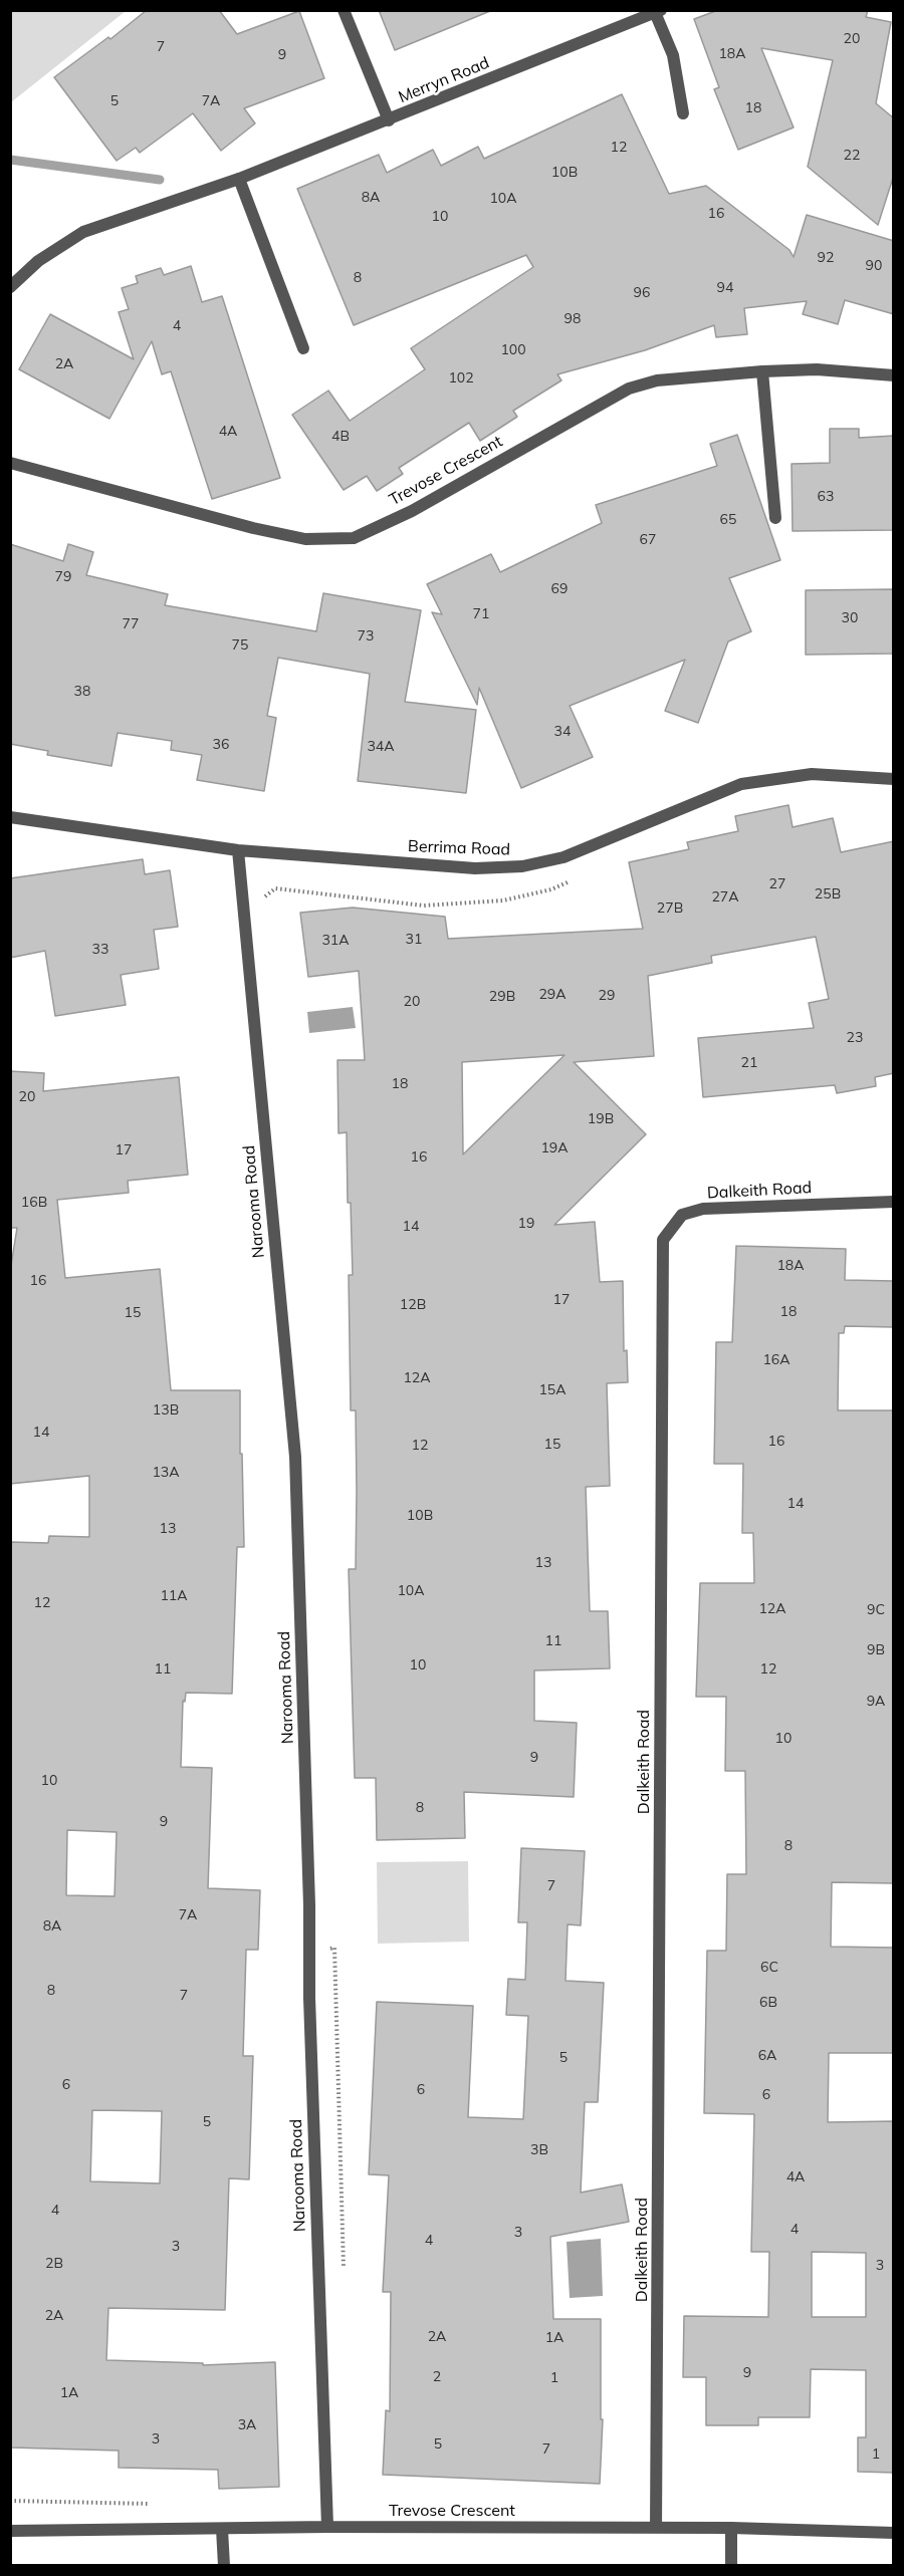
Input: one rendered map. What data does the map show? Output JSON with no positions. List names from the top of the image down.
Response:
{
  "streets": {
    "street": [
      "Merryn Road",
      "Trevose Crescent",
      "Berrima Road",
      "Dalkeith Road",
      "Narooma Road"
    ]
  },
  "crossings": [
    ["Trevose Crescent", "Dalkeith Road"],
    ["Trevose Crescent", "Narooma Road"],
    ["Berrima Road", "Narooma Road"]
  ],
  "house_numbers": [
    "20",
    "7",
    "18A",
    "9",
    "5",
    "7A",
    "18",
    "12",
    "22",
    "10B",
    "8A",
    "10A",
    "16",
    "10",
    "92",
    "90",
    "8",
    "94",
    "96",
    "98",
    "4",
    "100",
    "2A",
    "102",
    "4A",
    "4B",
    "63",
    "65",
    "67",
    "79",
    "69",
    "71",
    "30",
    "77",
    "73",
    "75",
    "38",
    "34",
    "36",
    "34A",
    "27",
    "25B",
    "27A",
    "27B",
    "31",
    "31A",
    "33",
    "29A",
    "29",
    "29B",
    "20",
    "23",
    "21",
    "18",
    "20",
    "19B",
    "19A",
    "17",
    "16",
    "16B",
    "19",
    "14",
    "18A",
    "16",
    "17",
    "12B",
    "18",
    "15",
    "16A",
    "12A",
    "15A",
    "13B",
    "14",
    "16",
    "15",
    "12",
    "13A",
    "14",
    "10B",
    "13",
    "13",
    "10A",
    "11A",
    "12",
    "12A",
    "9C",
    "11",
    "9B",
    "10",
    "11",
    "12",
    "9A",
    "10",
    "9",
    "10",
    "8",
    "9",
    "8",
    "7",
    "7A",
    "8A",
    "6C",
    "8",
    "7",
    "6B",
    "6A",
    "5",
    "6",
    "6",
    "6",
    "5",
    "3B",
    "4A",
    "4",
    "4",
    "3",
    "4",
    "3",
    "2B",
    "3",
    "2A",
    "2A",
    "1A",
    "9",
    "2",
    "1",
    "1A",
    "3A",
    "3",
    "5",
    "7",
    "1"
  ]
}
